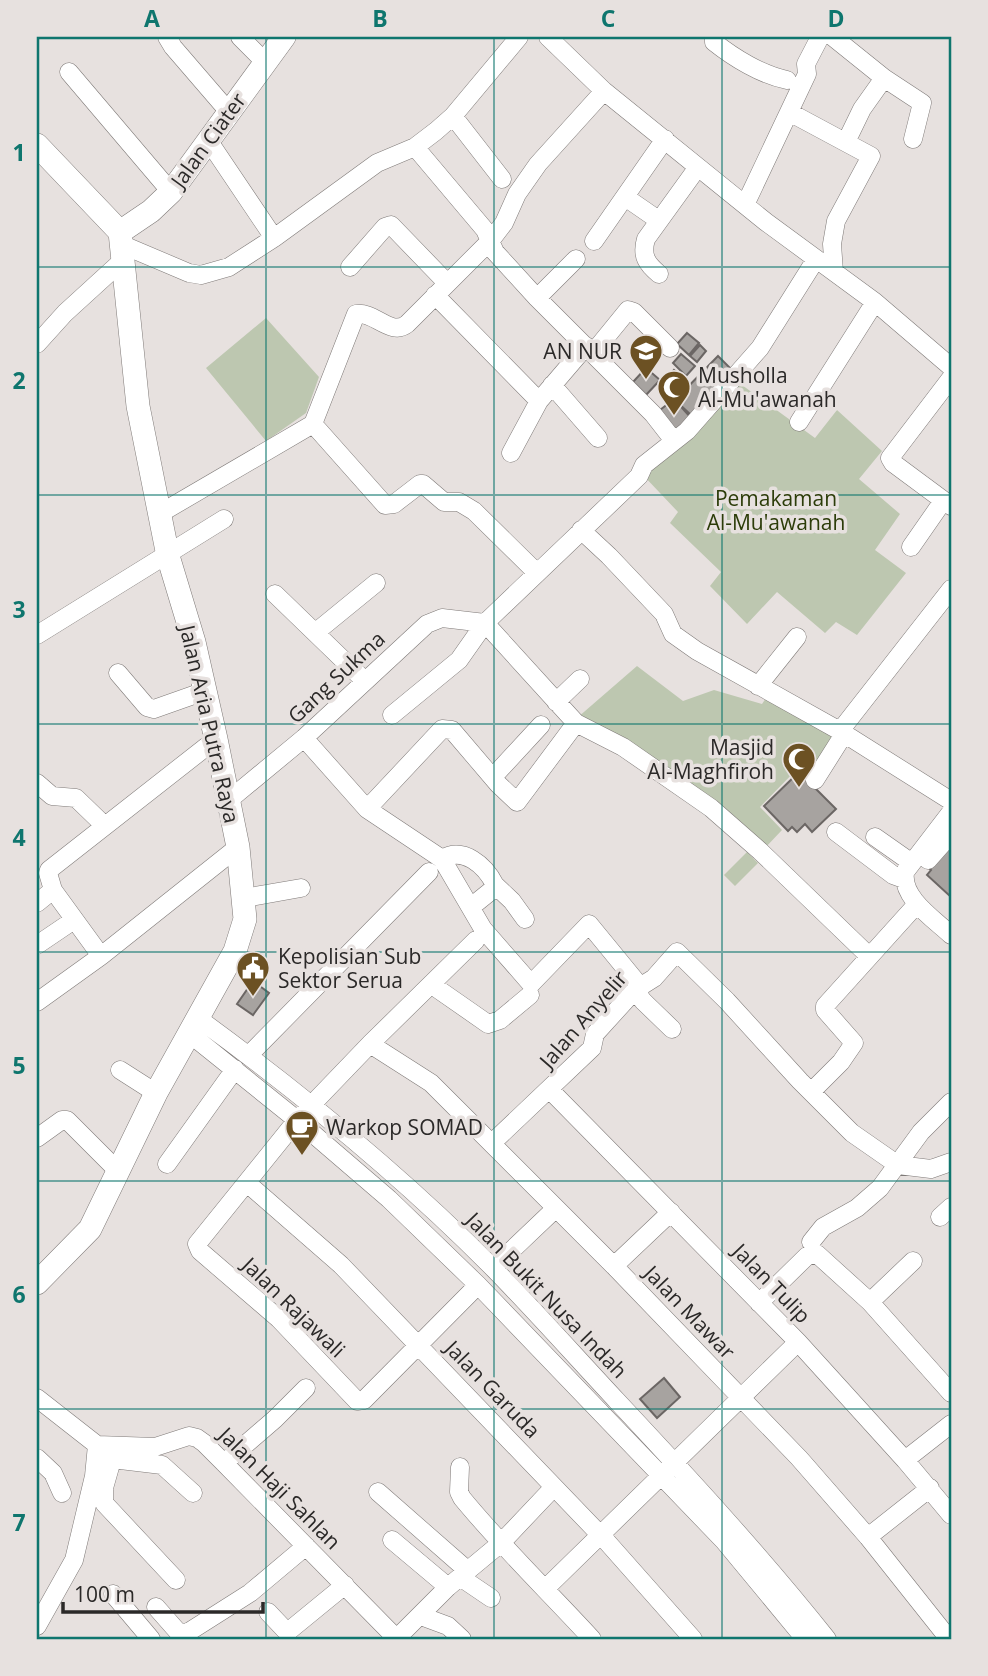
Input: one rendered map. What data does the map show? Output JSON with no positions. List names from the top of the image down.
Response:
{
  "streets": {
    "main road": ["Jalan Ciater", "Jalan Aria Putra Raya"],
    "street": [
      "Gang Sukma",
      "Jalan Anyelir",
      "Jalan Tulip",
      "Jalan Bukit Nusa Indah",
      "Jalan Rajawali",
      "Jalan Mawar",
      "Jalan Garuda",
      "Jalan Haji Sahlan"
    ]
  },
  "crossings": [
    ["Jalan Ciater", "Jalan Aria Putra Raya"],
    ["Gang Sukma", "Jalan Aria Putra Raya"],
    ["Jalan Aria Putra Raya", "Jalan Bukit Nusa Indah"],
    ["Jalan Anyelir", "Jalan Tulip"],
    ["Jalan Anyelir", "Jalan Mawar"],
    ["Jalan Rajawali", "Jalan Garuda"]
  ],
  "parks": ["Pemakaman Al-Mu'awanah"],
  "places": {
    "school or university": ["AN NUR"],
    "mosque": ["Musholla Al-Mu'awanah", "Masjid Al-Maghfiroh"],
    "public building": ["Kepolisian Sub Sektor Serua"],
    "cafe": ["Warkop SOMAD"]
  },
  "scale_bar": "100 m",
  "grid": {
    "columns": [
      "A",
      "B",
      "C",
      "D"
    ],
    "rows": [
      "1",
      "2",
      "3",
      "4",
      "5",
      "6",
      "7"
    ]
  }
}
